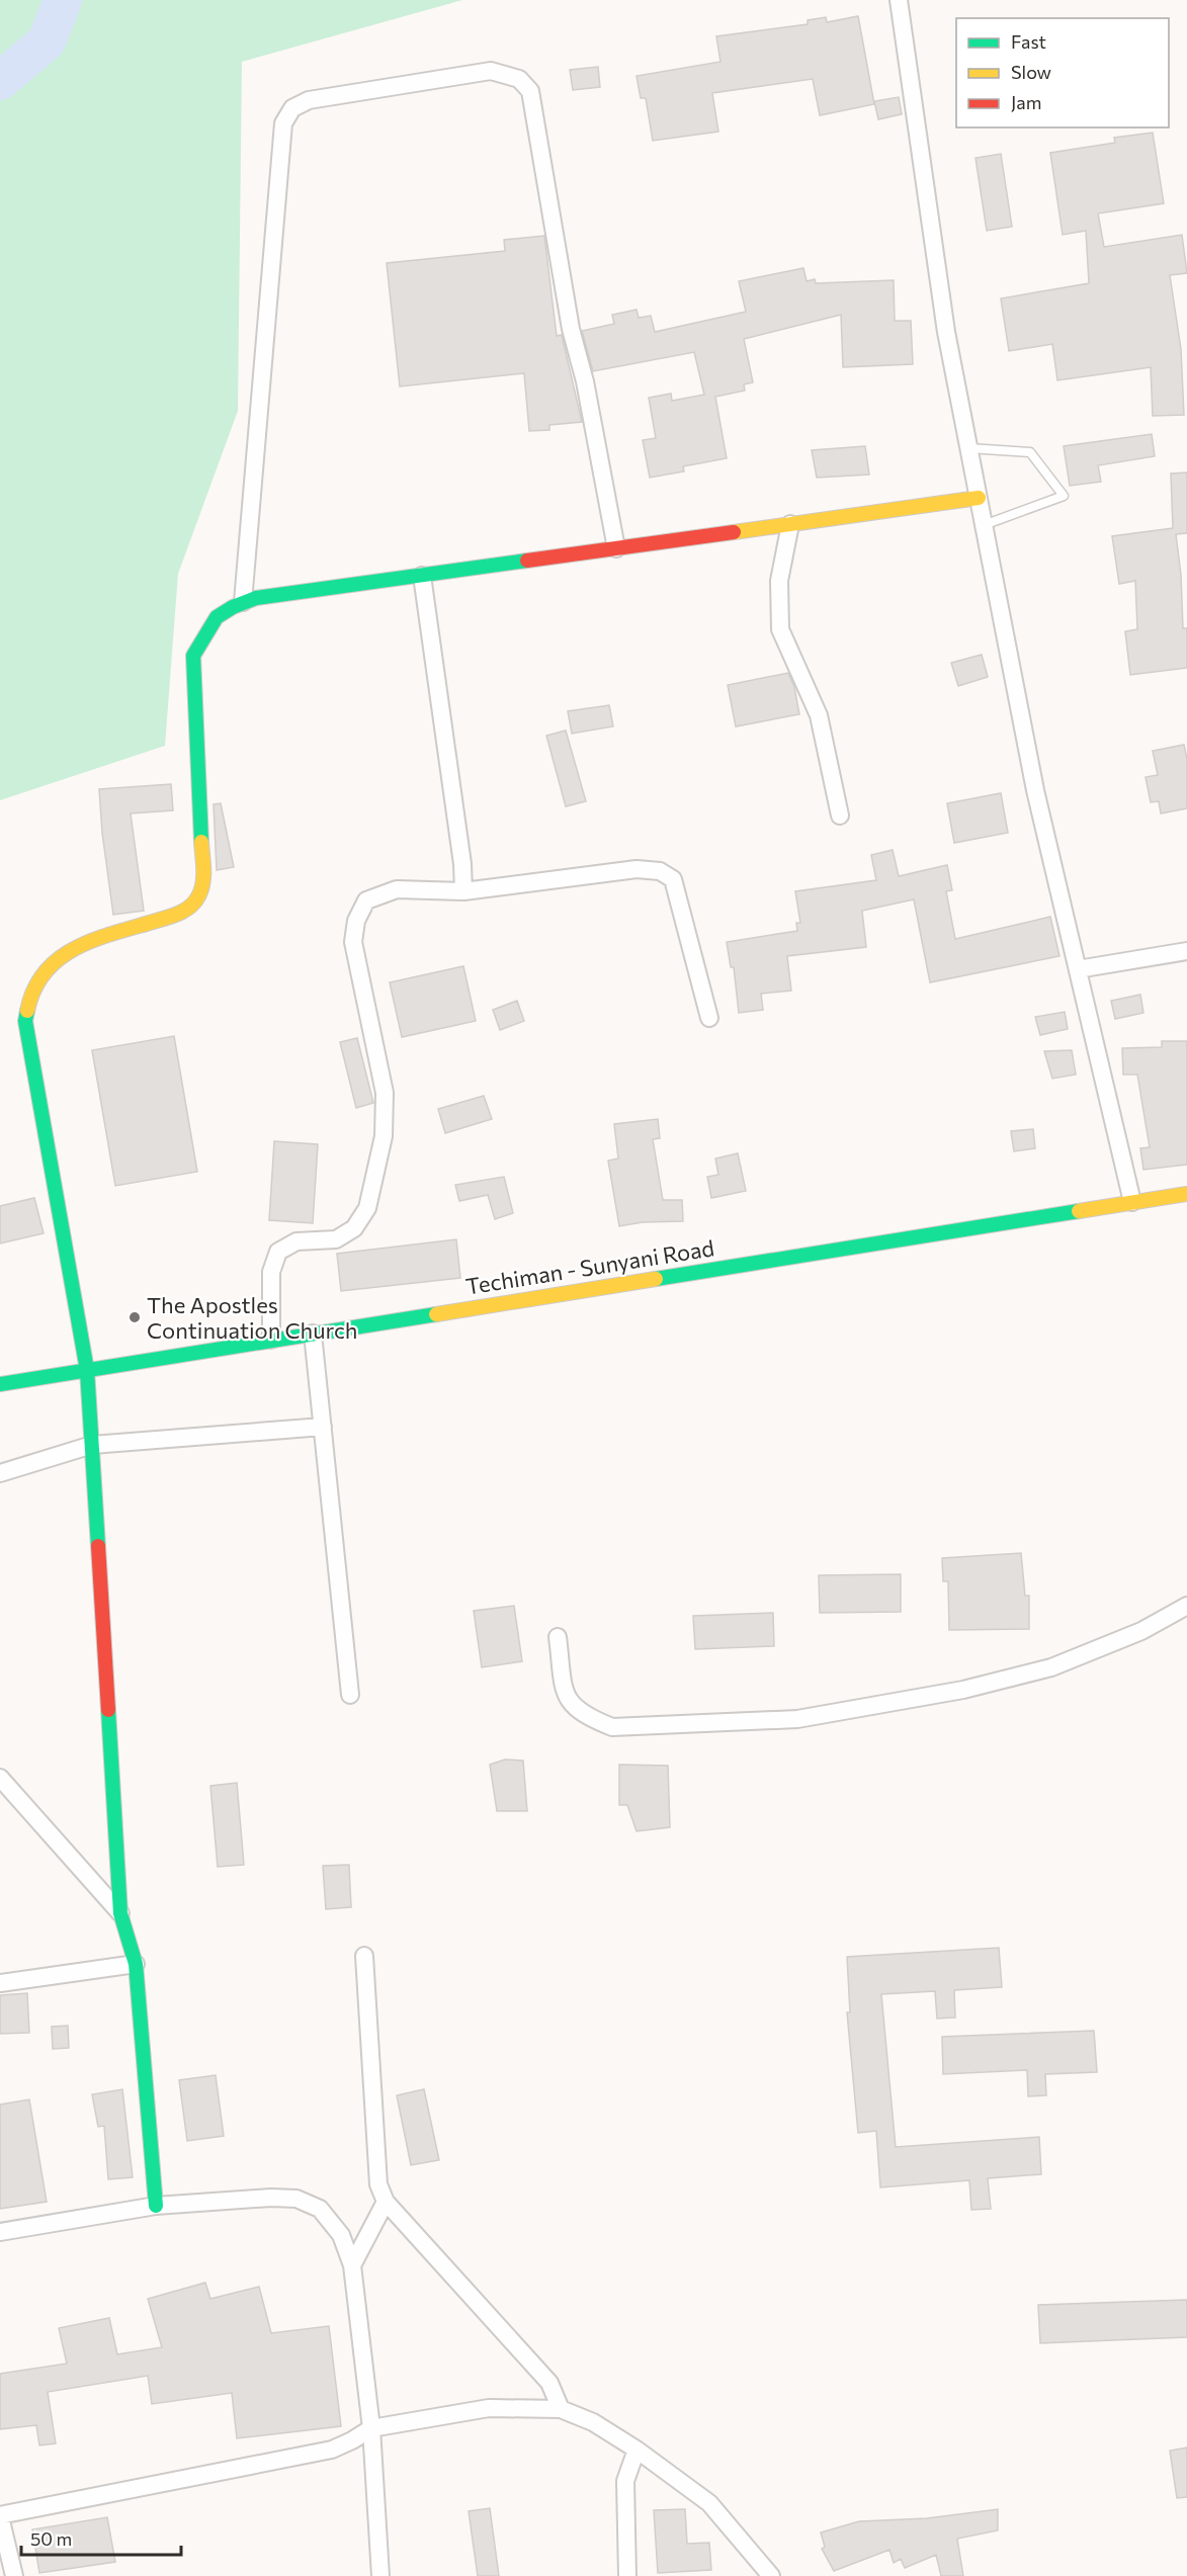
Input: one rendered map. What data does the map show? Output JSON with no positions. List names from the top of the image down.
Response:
{
  "streets": {
    "street": ["Techiman - Sunyani Road"]
  },
  "places": ["The Apostles Continuation Church"],
  "legend": ["Fast", "Slow", "Jam"],
  "scale_bar": "50 m"
}
